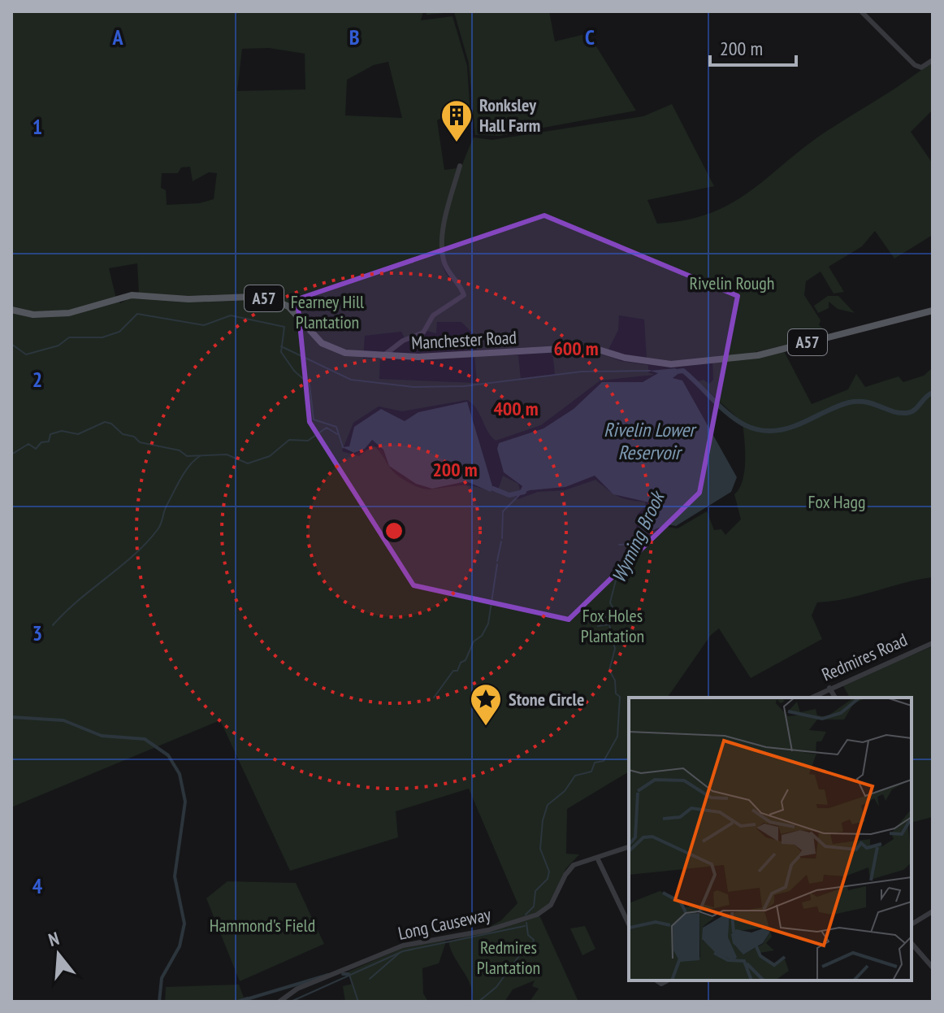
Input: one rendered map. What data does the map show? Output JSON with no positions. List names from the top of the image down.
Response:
{
  "streets": {
    "main road": ["A57", "Manchester Road"],
    "street": ["Redmires Road", "Long Causeway"]
  },
  "water": ["Rivelin Lower Reservoir", "Wyming Brook"],
  "parks": [
    "Rivelin Rough",
    "Fearney Hill Plantation",
    "Fox Hagg",
    "Fox Holes Plantation",
    "Hammond's Field",
    "Redmires Plantation"
  ],
  "places": {
    "building": ["Ronksley Hall Farm"],
    "place": ["Stone Circle"]
  },
  "scale_bar": "200 m",
  "north": "top",
  "grid": {
    "columns": ["A", "B", "C"],
    "rows": [
      "1",
      "2",
      "3",
      "4"
    ]
  },
  "rings": ["600 m", "400 m", "200 m"]
}
